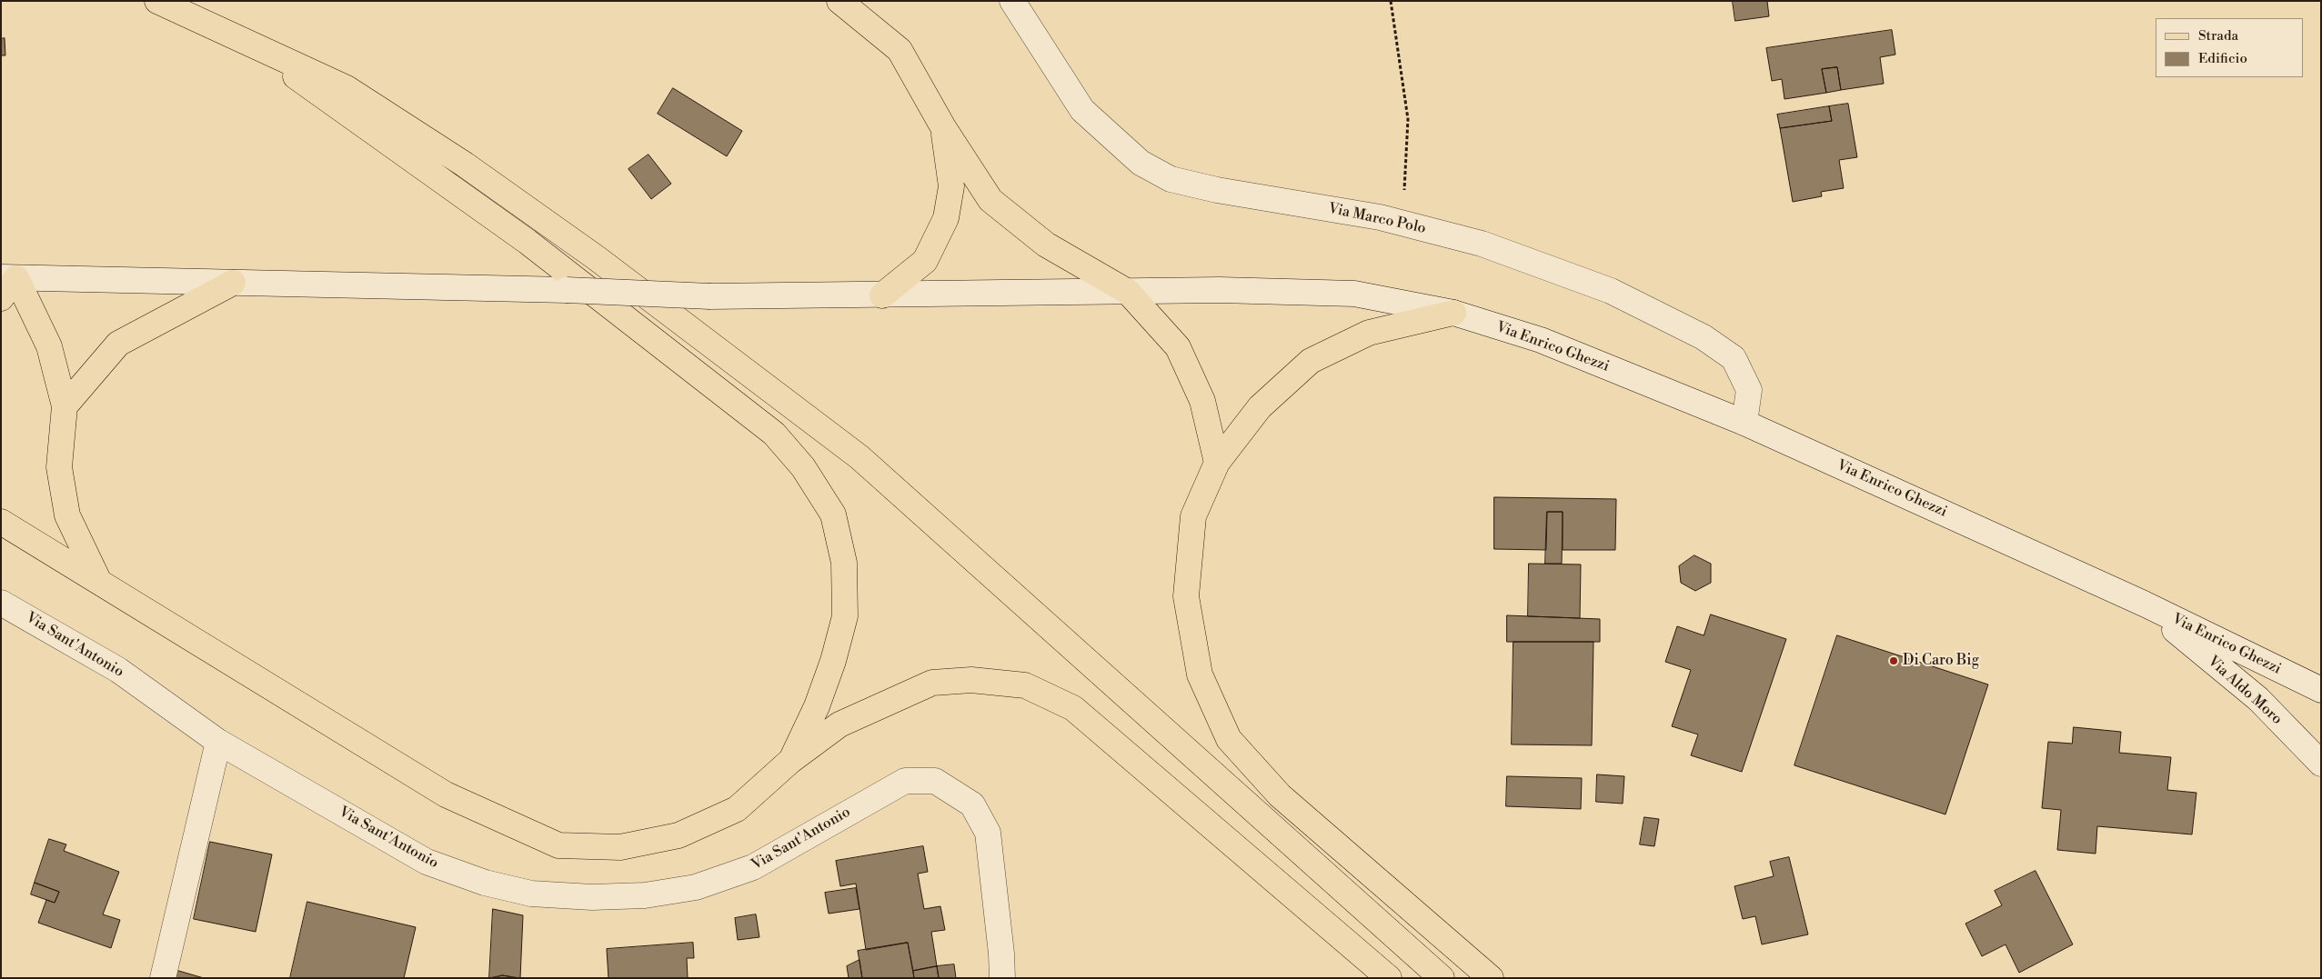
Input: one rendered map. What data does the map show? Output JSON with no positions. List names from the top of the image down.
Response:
{
  "streets": {
    "street": [
      "Via Marco Polo",
      "Via Enrico Ghezzi",
      "Via Sant'Antonio",
      "Via Aldo Moro"
    ]
  },
  "crossings": [
    ["Via Marco Polo", "Via Enrico Ghezzi"],
    ["Via Enrico Ghezzi", "Via Aldo Moro"]
  ],
  "places": ["Di Caro Big"],
  "legend": ["Strada", "Edificio"]
}
